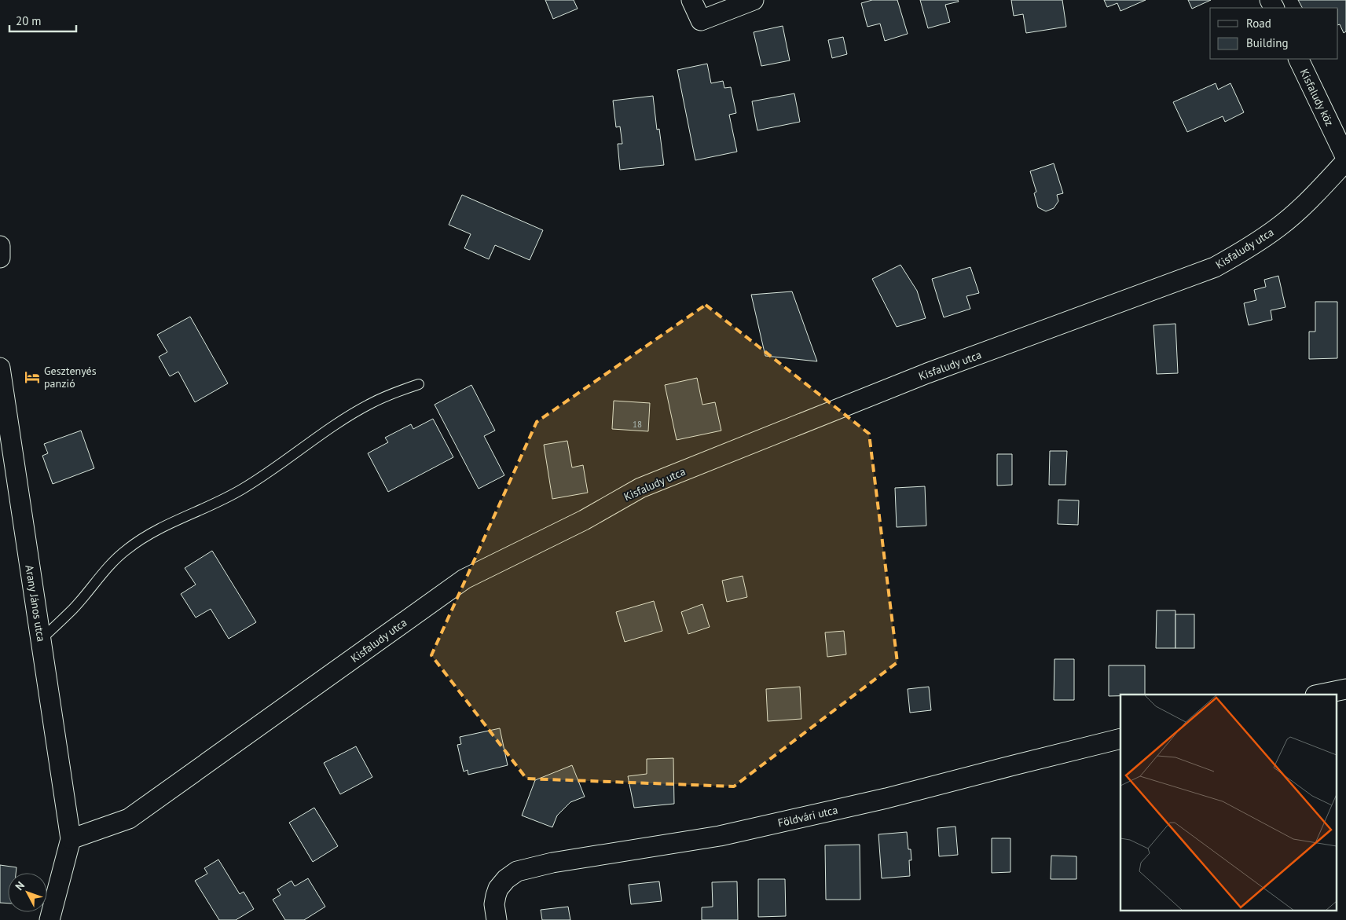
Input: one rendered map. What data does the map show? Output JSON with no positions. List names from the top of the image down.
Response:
{
  "streets": {
    "street": [
      "Kisfaludy köz",
      "Kisfaludy utca",
      "Arany János utca",
      "Földvári utca"
    ]
  },
  "crossings": [
    ["Kisfaludy utca", "Arany János utca"]
  ],
  "places": {
    "hotel": ["Gesztenyés panzió"]
  },
  "house_numbers": ["18"],
  "legend": ["Road", "Building"],
  "scale_bar": "20 m",
  "north": "top left"
}
